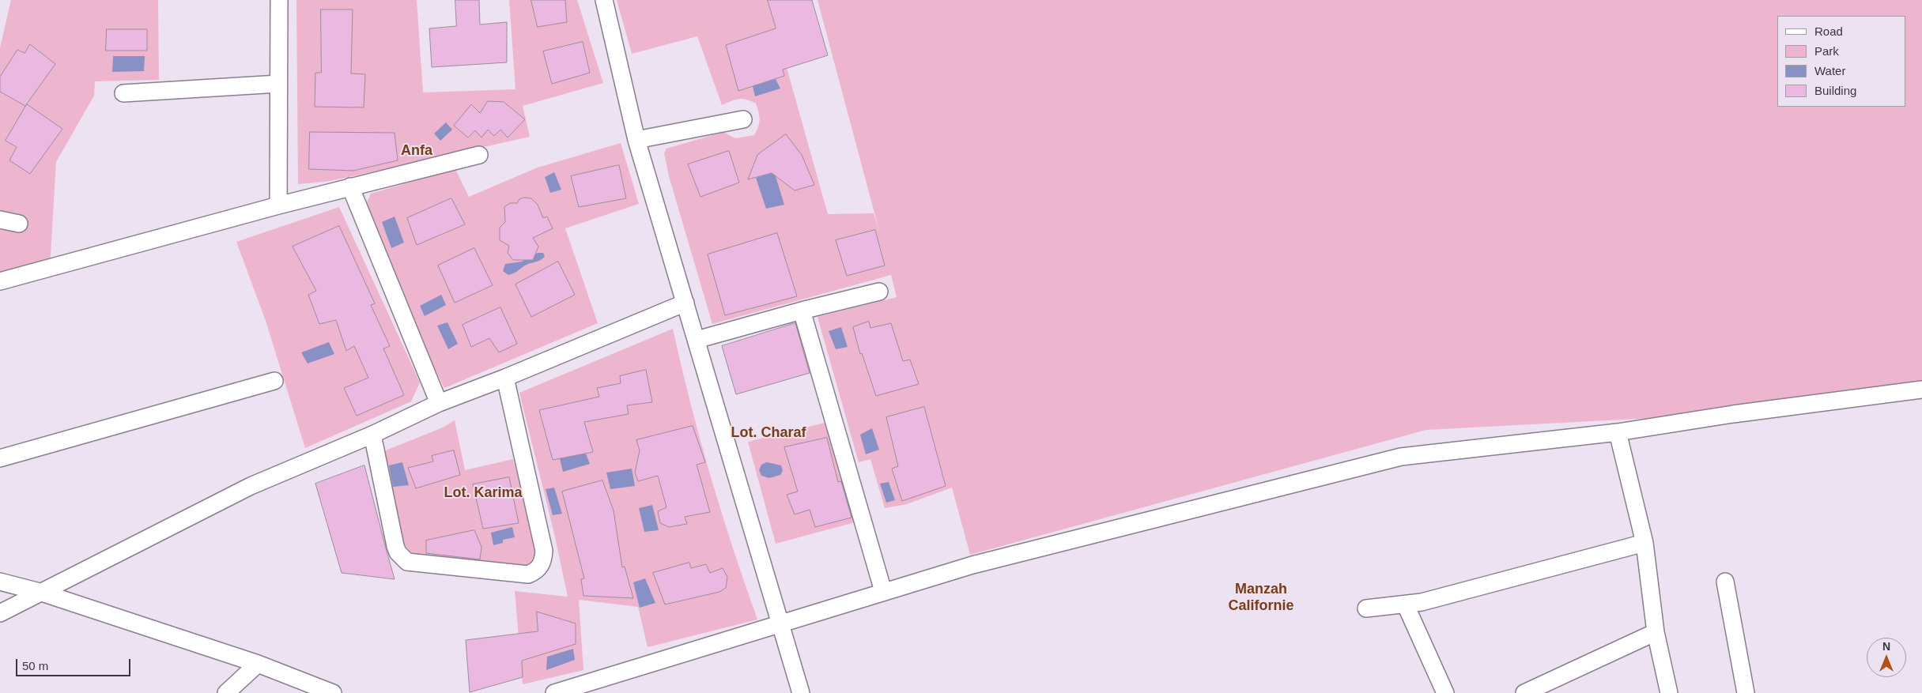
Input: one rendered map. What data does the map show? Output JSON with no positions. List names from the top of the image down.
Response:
{
  "districts": [
    "Anfa",
    "Lot. Charaf",
    "Lot. Karima",
    "Manzah Californie"
  ],
  "legend": [
    "Road",
    "Park",
    "Water",
    "Building"
  ],
  "scale_bar": "50 m",
  "north": "top"
}
